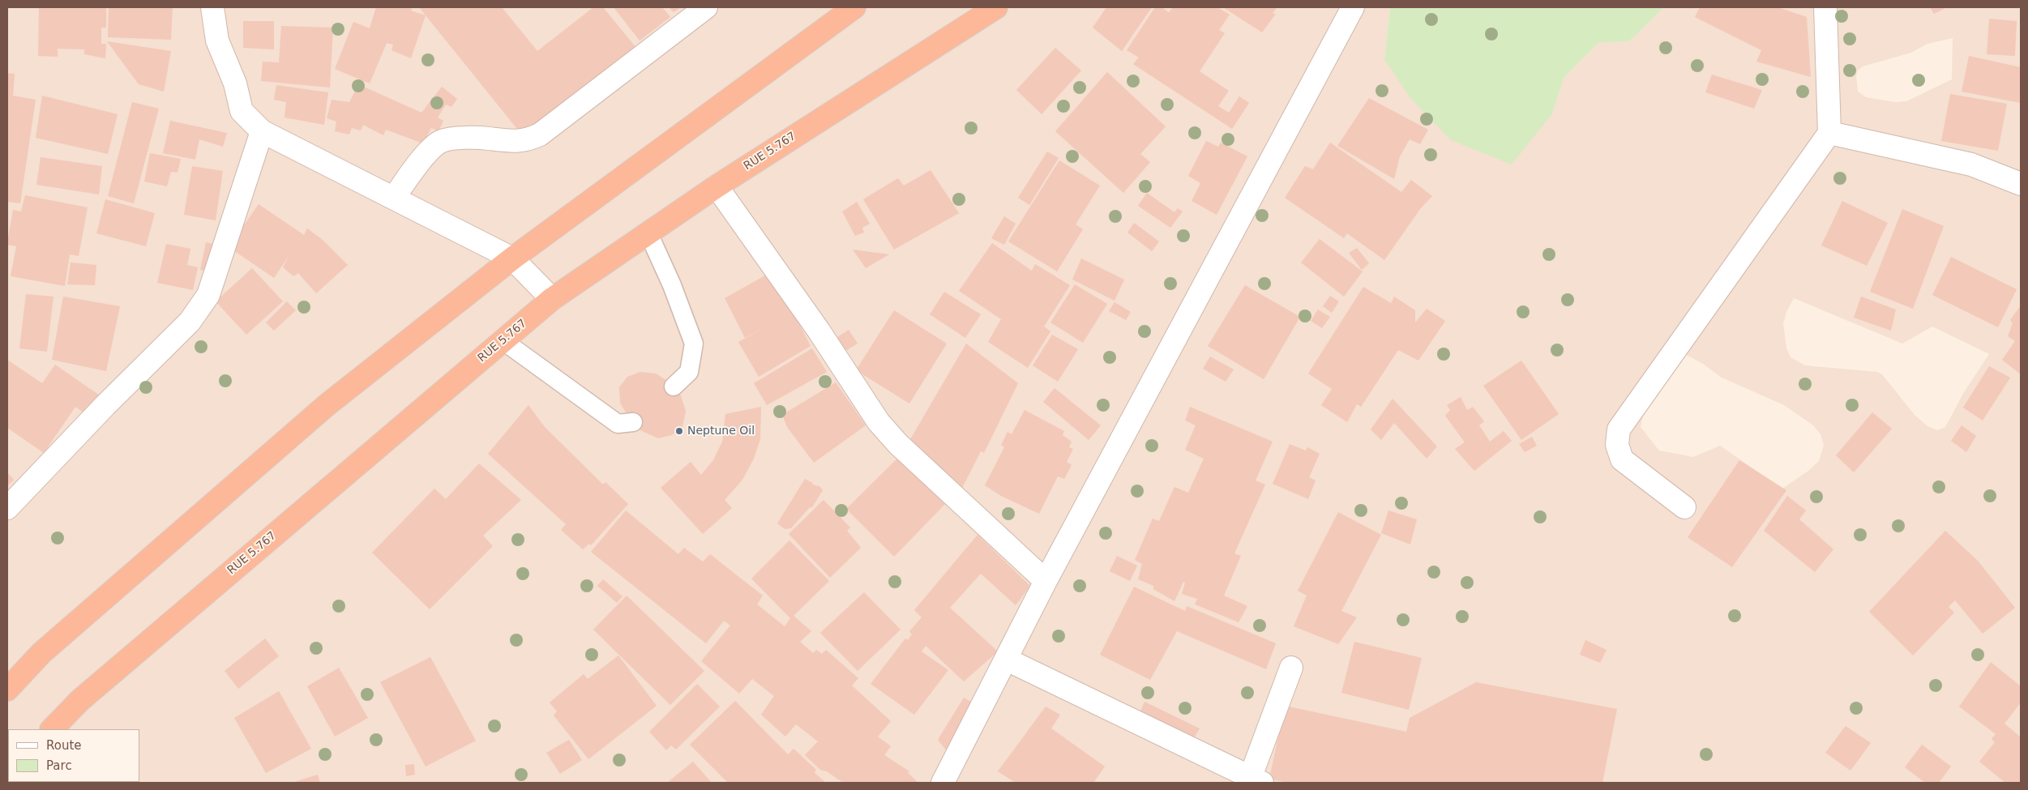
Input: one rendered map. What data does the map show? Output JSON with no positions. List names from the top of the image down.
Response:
{
  "streets": {
    "highway": ["RUE 5.767"]
  },
  "places": ["Neptune Oil"],
  "legend": ["Route", "Parc"]
}
